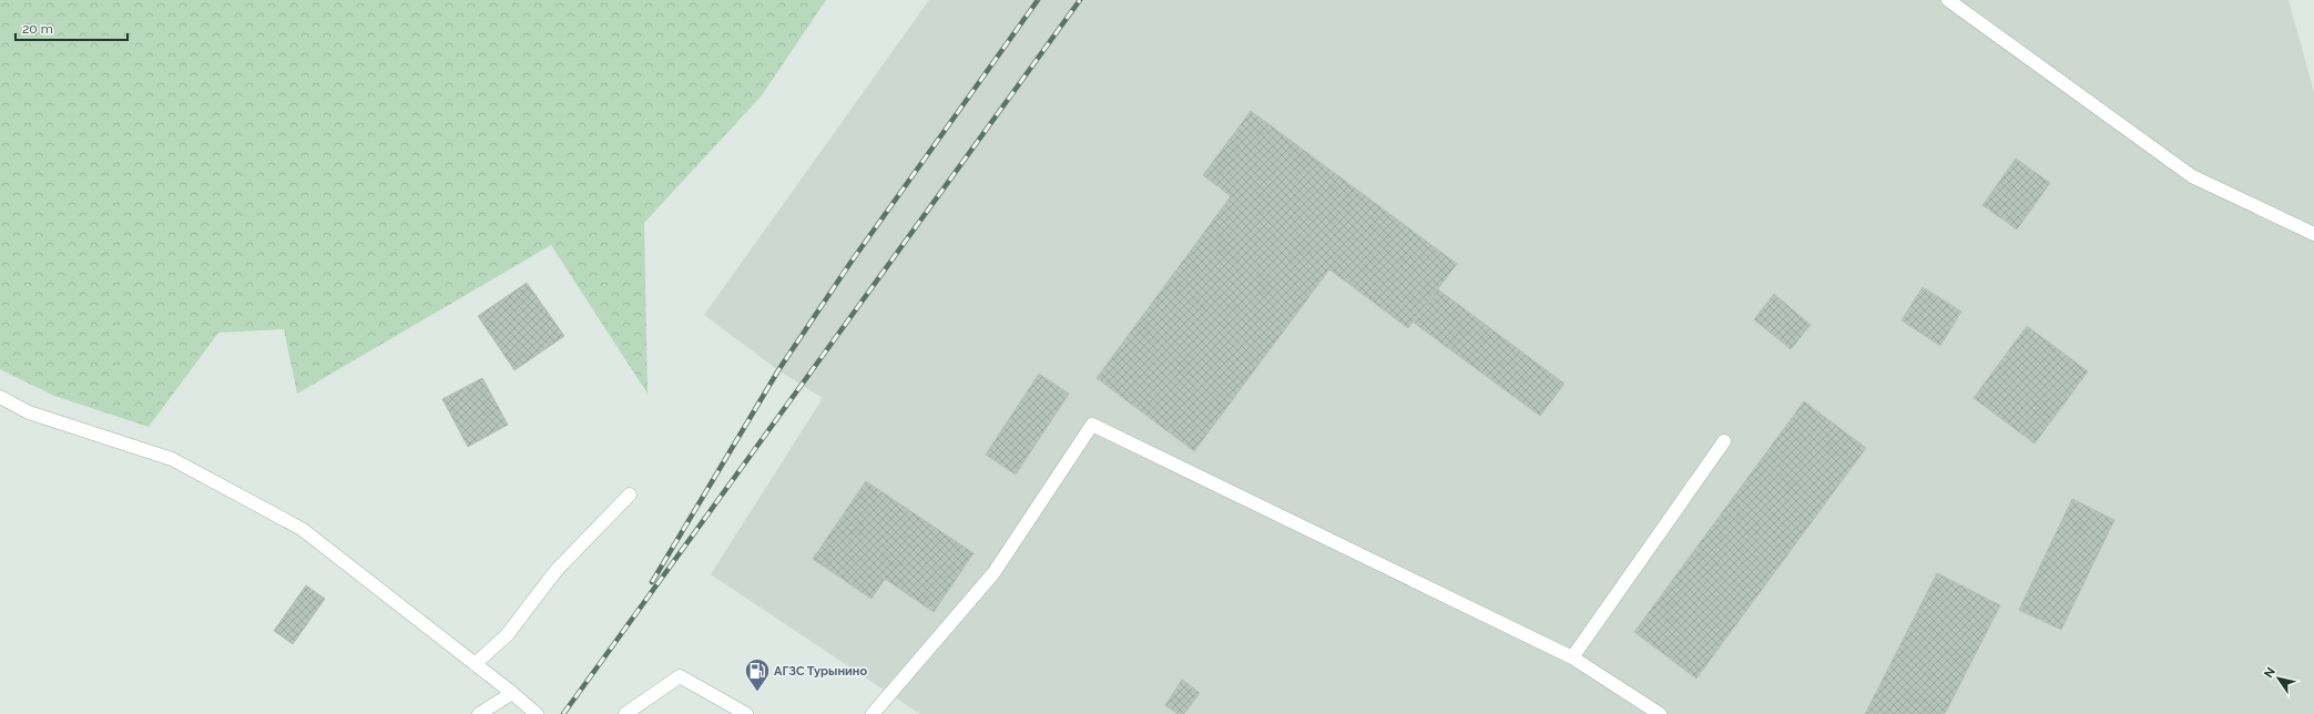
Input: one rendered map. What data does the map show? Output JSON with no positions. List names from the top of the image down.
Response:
{
  "places": {
    "fuel station": ["АГЗС Турынино"]
  },
  "scale_bar": "20 m",
  "north": "top left"
}
